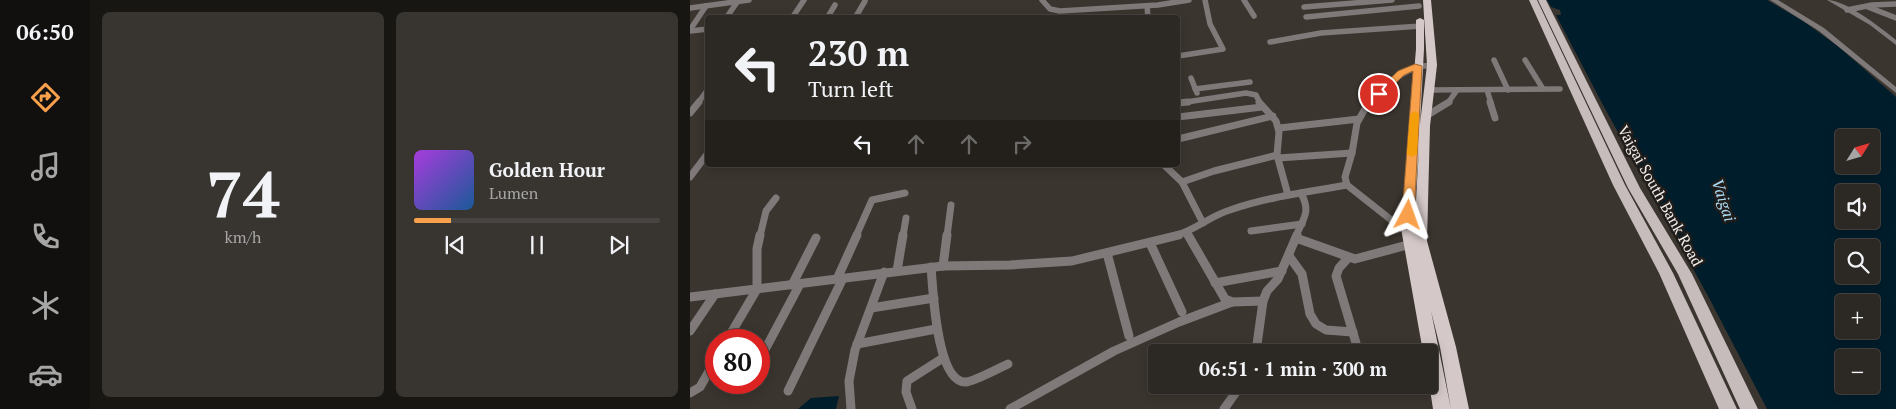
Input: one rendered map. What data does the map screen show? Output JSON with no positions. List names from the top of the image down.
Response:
{
  "streets": {
    "main road": ["Vaigai South Bank Road"]
  },
  "water": ["Vaigai"],
  "north": "top right",
  "page": {
    "tabs": "06:50",
    "tile": ["74", "km/h"],
    "turn": ["230 m", "Turn left"],
    "map_buttons": ["+", "−"],
    "song": ["Golden Hour", "Lumen"],
    "limit": "80",
    "trip": "06:51 · 1 min · 300 m"
  }
}
